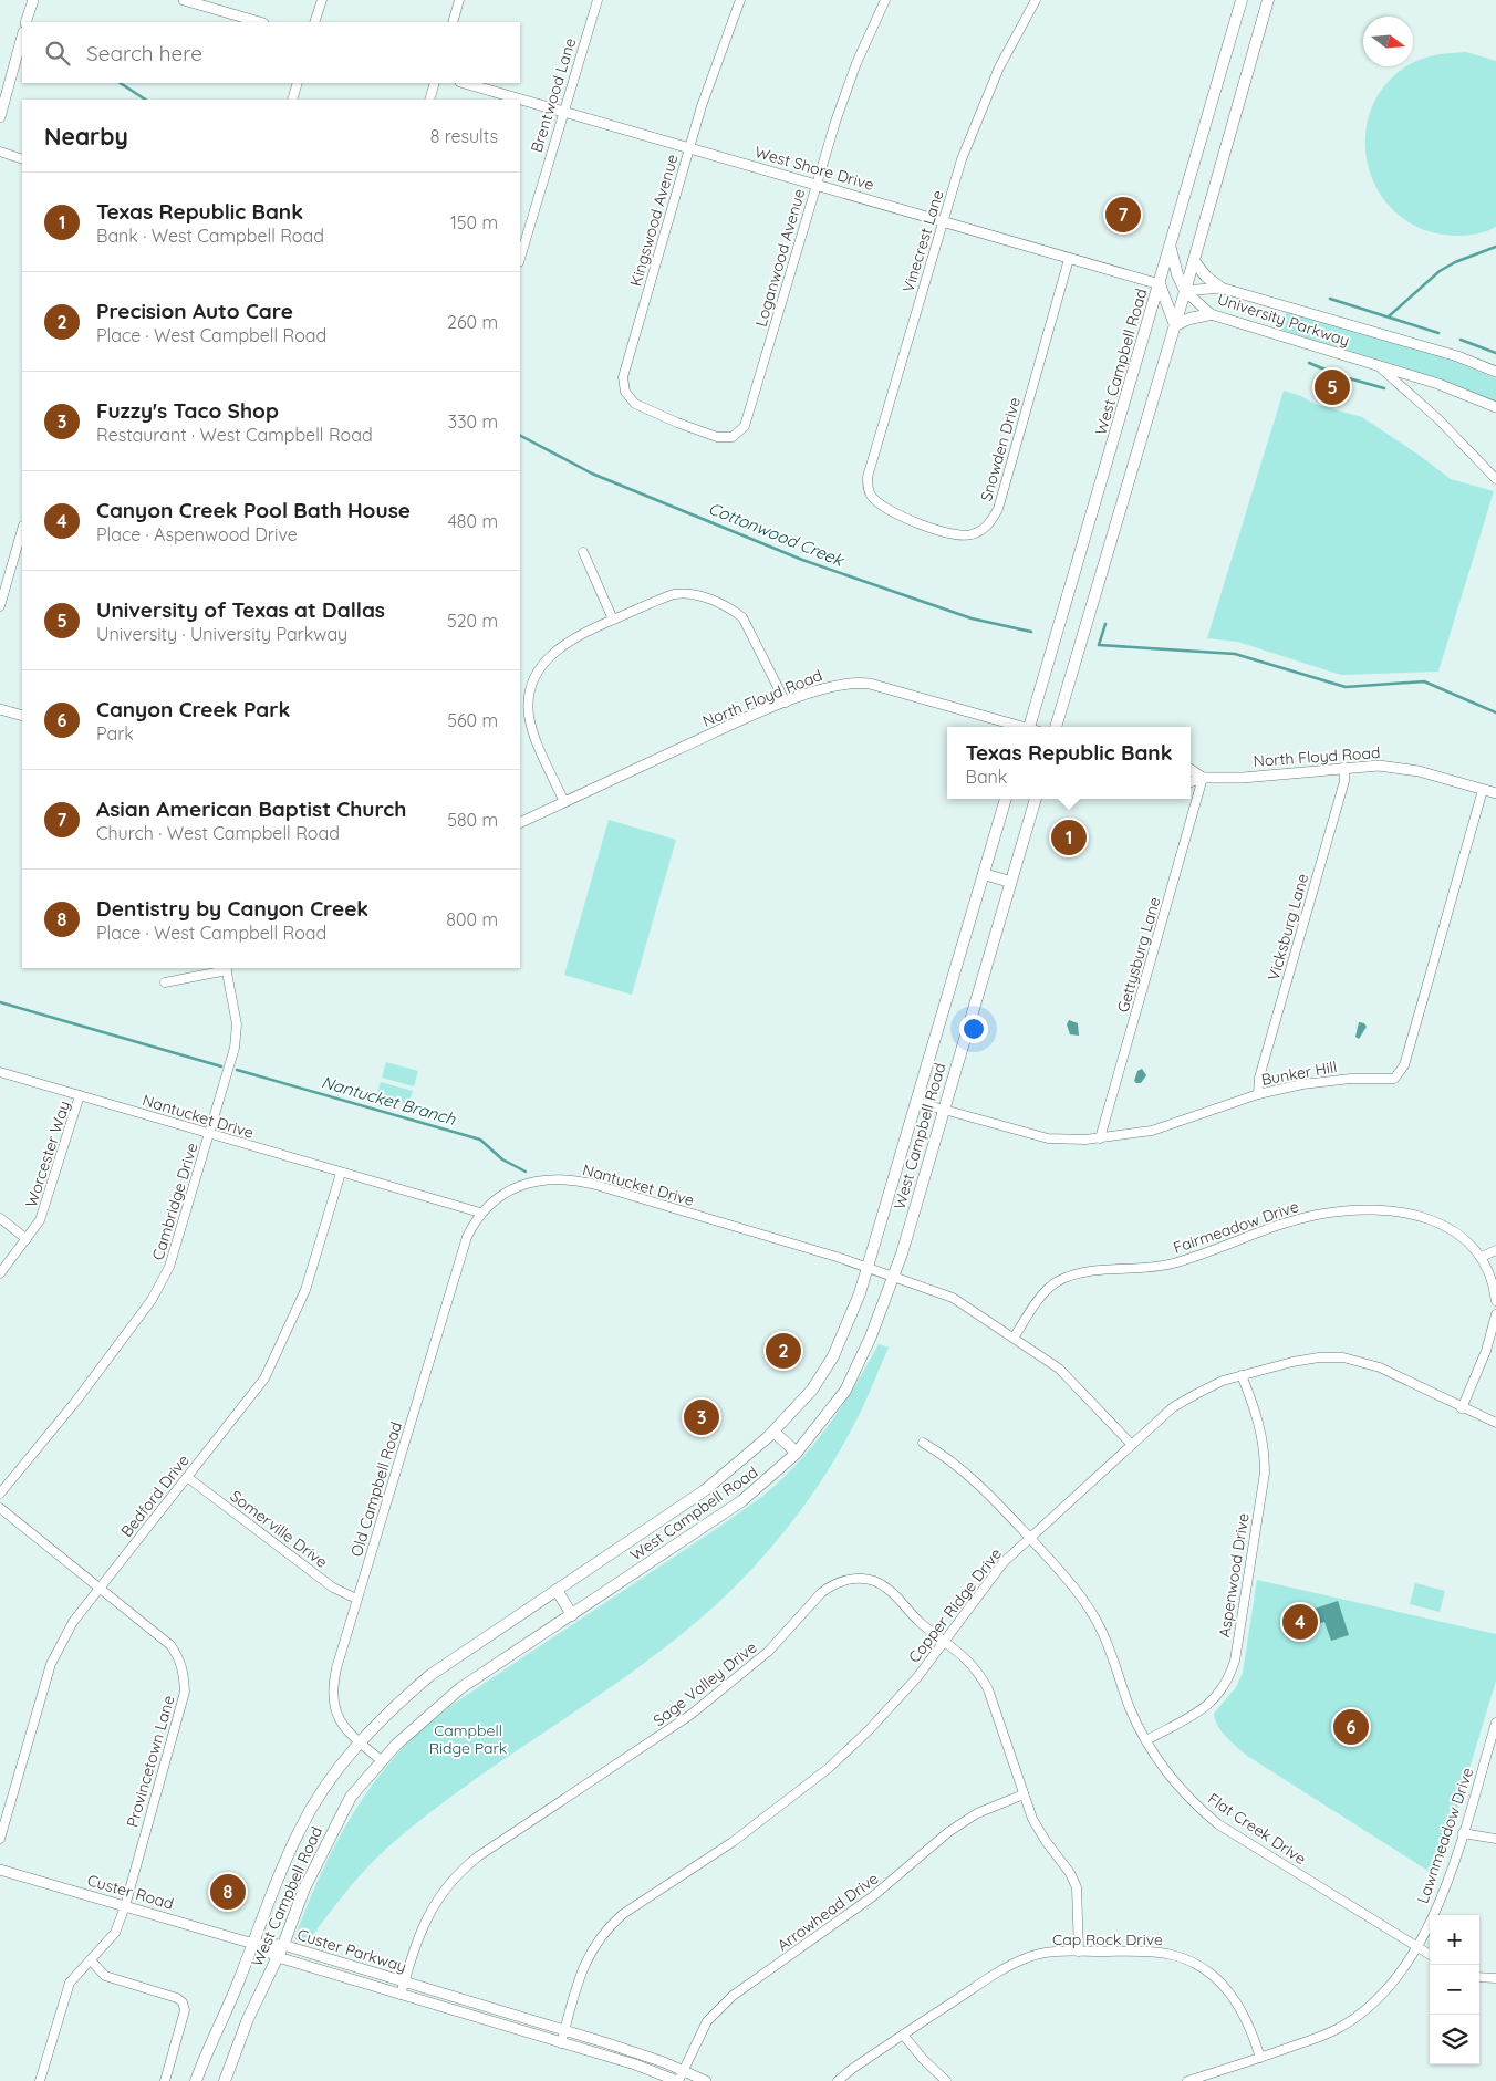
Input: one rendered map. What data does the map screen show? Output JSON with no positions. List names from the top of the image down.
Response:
{
  "streets": {
    "main road": ["West Campbell Road"],
    "street": [
      "Brentwood Lane",
      "West Shore Drive",
      "Kingswood Avenue",
      "Vinecrest Lane",
      "Loganwood Avenue",
      "University Parkway",
      "Snowden Drive",
      "North Floyd Road",
      "Vicksburg Lane",
      "Gettysburg Lane",
      "Bunker Hill",
      "Nantucket Drive",
      "Worcester Way",
      "Cambridge Drive",
      "Fairmeadow Drive",
      "Old Campbell Road",
      "Bedford Drive",
      "Somerville Drive",
      "Aspenwood Drive",
      "Copper Ridge Drive",
      "Sage Valley Drive",
      "Provincetown Lane",
      "Flat Creek Drive",
      "Lawnmeadow Drive",
      "Custer Road",
      "Arrowhead Drive",
      "Cap Rock Drive",
      "Custer Parkway"
    ]
  },
  "crossings": [
    ["Brentwood Lane", "West Shore Drive"],
    ["West Shore Drive", "Kingswood Avenue"],
    ["West Shore Drive", "Vinecrest Lane"],
    ["West Shore Drive", "Loganwood Avenue"],
    ["West Shore Drive", "West Campbell Road"],
    ["West Shore Drive", "Snowden Drive"],
    ["Kingswood Avenue", "Loganwood Avenue"],
    ["Vinecrest Lane", "Snowden Drive"],
    ["West Campbell Road", "Bunker Hill"],
    ["West Campbell Road", "Nantucket Drive"],
    ["West Campbell Road", "Old Campbell Road"],
    ["West Campbell Road", "Custer Road"],
    ["West Campbell Road", "Custer Parkway"],
    ["North Floyd Road", "Vicksburg Lane"],
    ["North Floyd Road", "Gettysburg Lane"],
    ["North Floyd Road", "Bunker Hill"],
    ["Vicksburg Lane", "Bunker Hill"],
    ["Gettysburg Lane", "Bunker Hill"],
    ["Nantucket Drive", "Worcester Way"],
    ["Nantucket Drive", "Cambridge Drive"],
    ["Nantucket Drive", "Fairmeadow Drive"],
    ["Nantucket Drive", "Old Campbell Road"],
    ["Nantucket Drive", "Bedford Drive"],
    ["Nantucket Drive", "Copper Ridge Drive"],
    ["Old Campbell Road", "Somerville Drive"],
    ["Bedford Drive", "Somerville Drive"],
    ["Bedford Drive", "Provincetown Lane"],
    ["Aspenwood Drive", "Copper Ridge Drive"],
    ["Aspenwood Drive", "Flat Creek Drive"],
    ["Copper Ridge Drive", "Sage Valley Drive"],
    ["Copper Ridge Drive", "Flat Creek Drive"],
    ["Copper Ridge Drive", "Custer Parkway"],
    ["Sage Valley Drive", "Arrowhead Drive"],
    ["Sage Valley Drive", "Cap Rock Drive"],
    ["Sage Valley Drive", "Custer Parkway"],
    ["Provincetown Lane", "Custer Road"],
    ["Flat Creek Drive", "Lawnmeadow Drive"],
    ["Lawnmeadow Drive", "Cap Rock Drive"],
    ["Custer Road", "Custer Parkway"],
    ["Arrowhead Drive", "Custer Parkway"]
  ],
  "water": ["Cottonwood Creek", "Nantucket Branch"],
  "parks": ["Campbell Ridge Park"],
  "north": "right",
  "page": {
    "search": "Search here",
    "heading": ["Nearby", "8 results"],
    "list": [
      {
        "mark": "1",
        "name": "Texas Republic Bank",
        "note": "Bank · West Campbell Road",
        "value": "150 m"
      },
      {
        "mark": "2",
        "name": "Precision Auto Care",
        "note": "Place · West Campbell Road",
        "value": "260 m"
      },
      {
        "mark": "3",
        "name": "Fuzzy's Taco Shop",
        "note": "Restaurant · West Campbell Road",
        "value": "330 m"
      },
      {
        "mark": "4",
        "name": "Canyon Creek Pool Bath House",
        "note": "Place · Aspenwood Drive",
        "value": "480 m"
      },
      {
        "mark": "5",
        "name": "University of Texas at Dallas",
        "note": "University · University Parkway",
        "value": "520 m"
      },
      {
        "mark": "6",
        "name": "Canyon Creek Park",
        "note": "Park",
        "value": "560 m"
      },
      {
        "mark": "7",
        "name": "Asian American Baptist Church",
        "note": "Church · West Campbell Road",
        "value": "580 m"
      },
      {
        "mark": "8",
        "name": "Dentistry by Canyon Creek",
        "note": "Place · West Campbell Road",
        "value": "800 m"
      }
    ],
    "pins": [
      "7",
      "5",
      "1",
      "2",
      "3",
      "4",
      "6",
      "8"
    ],
    "popup": ["Texas Republic Bank", "Bank"],
    "map_buttons": ["+", "−"]
  }
}
